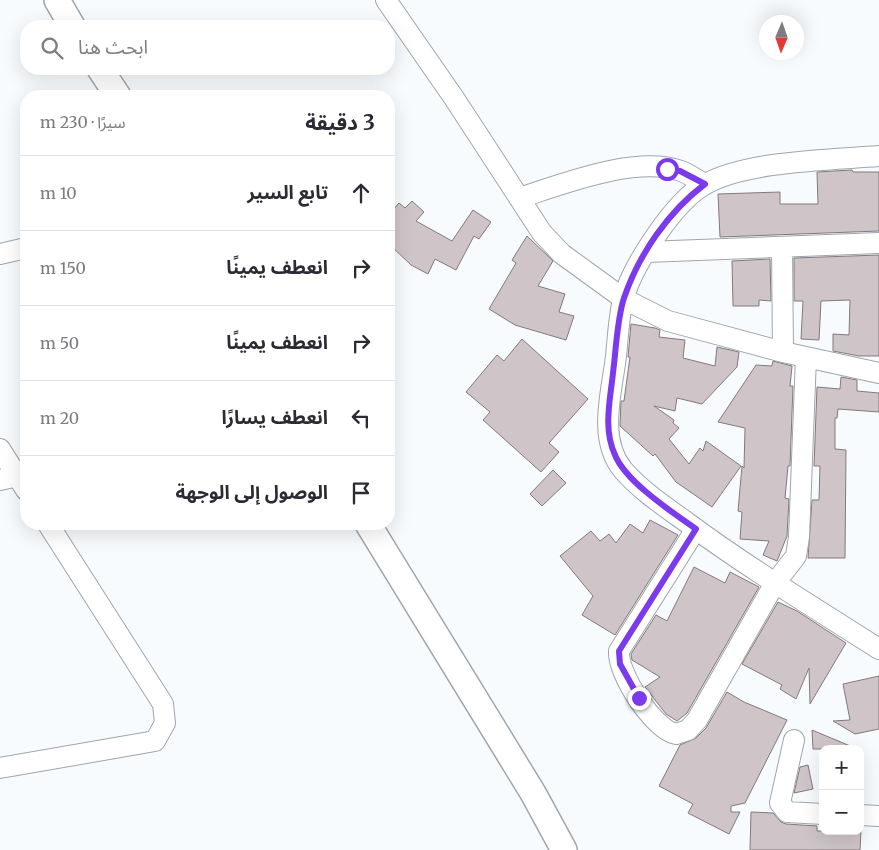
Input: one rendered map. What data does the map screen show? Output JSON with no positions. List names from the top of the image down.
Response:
{
  "north": "bottom",
  "page": {
    "search": "ابحث هنا",
    "heading": ["3 دقيقة", "سيرًا · 230 m"],
    "list": [
      ["تابع السير", "10 m"],
      ["انعطف يمينًا", "150 m"],
      ["انعطف يمينًا", "50 m"],
      ["انعطف يسارًا", "20 m"],
      "الوصول إلى الوجهة"
    ],
    "map_buttons": ["+", "−"]
  }
}
